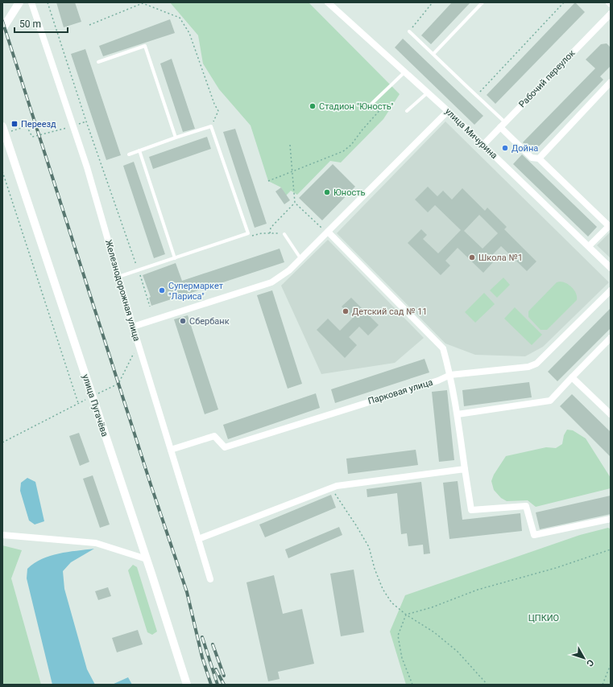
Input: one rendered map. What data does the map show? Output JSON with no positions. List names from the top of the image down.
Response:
{
  "streets": {
    "street": [
      "Рабочий переулок",
      "улица Мичурина",
      "Железнодорожная улица",
      "Парковая улица",
      "улица Пугачёва"
    ]
  },
  "crossings": [
    ["Рабочий переулок", "улица Мичурина"],
    ["Железнодорожная улица", "Парковая улица"]
  ],
  "parks": ["ЦПКИО"],
  "places": {
    "other": [
      "Стадион \"Юность\"",
      "Дойна",
      "Юность",
      "Школа №1",
      "Супермаркет \"Лариса\"",
      "Детский сад № 11",
      "Сбербанк"
    ],
    "transit": ["Переезд"]
  },
  "scale_bar": "50 m",
  "north": "bottom right"
}
